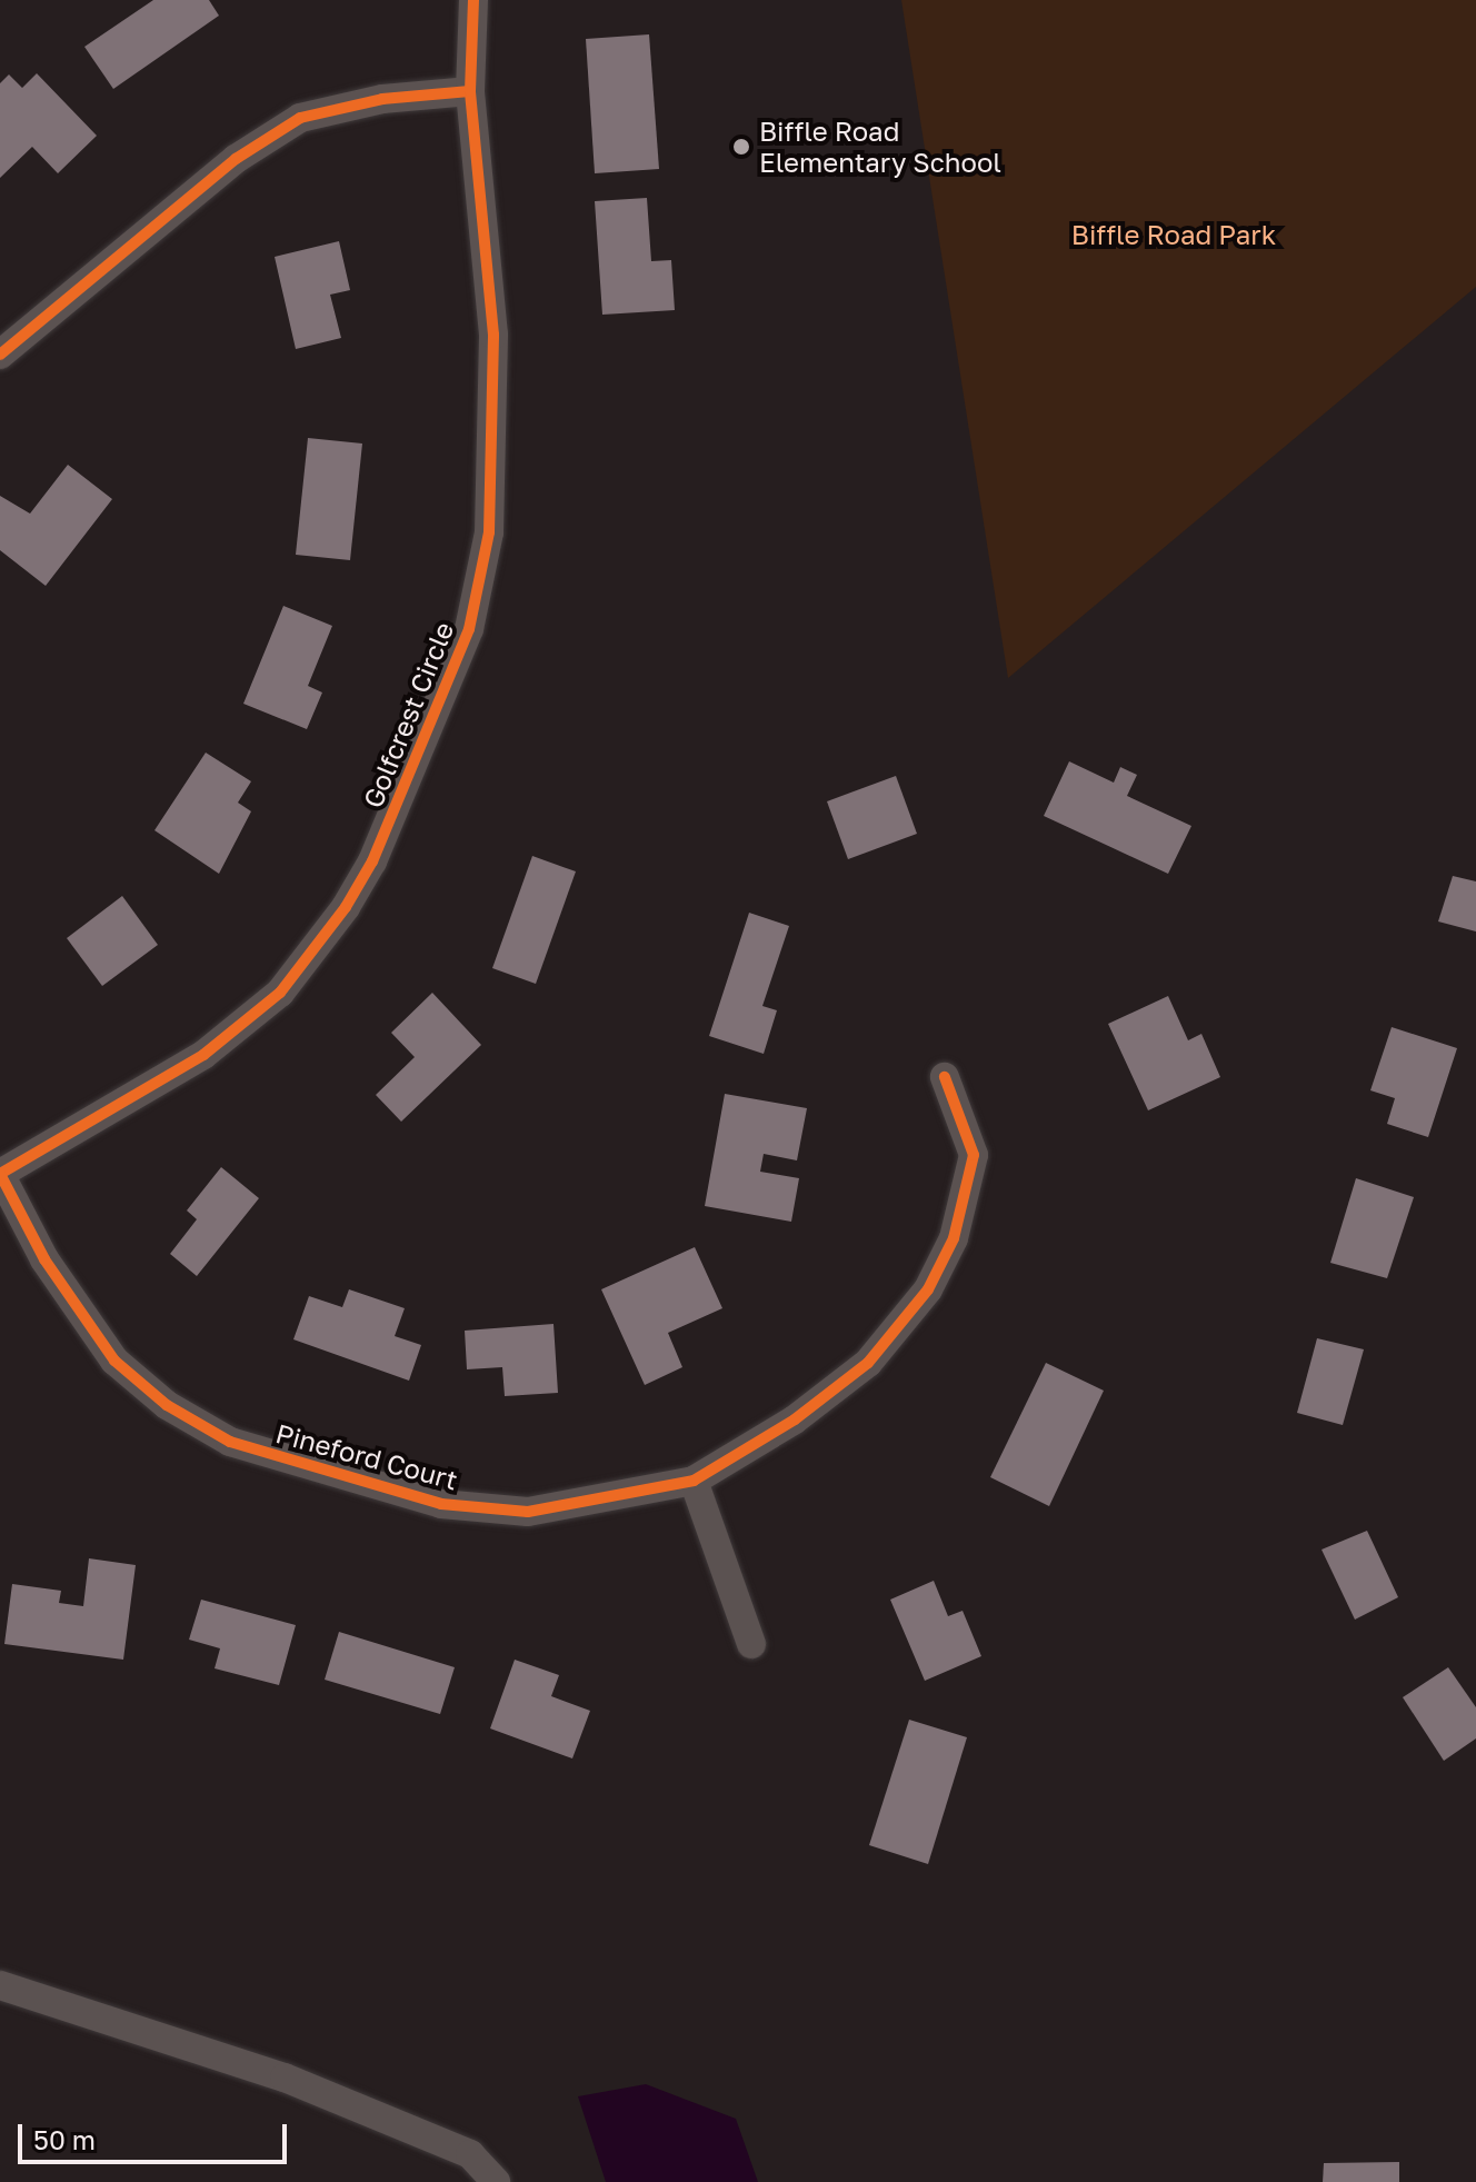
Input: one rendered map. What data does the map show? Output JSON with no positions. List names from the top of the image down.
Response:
{
  "streets": {
    "street": ["Golfcrest Circle", "Pineford Court"]
  },
  "crossings": [
    ["Golfcrest Circle", "Pineford Court"]
  ],
  "parks": ["Biffle Road Park"],
  "places": ["Biffle Road Elementary School"],
  "scale_bar": "50 m"
}
